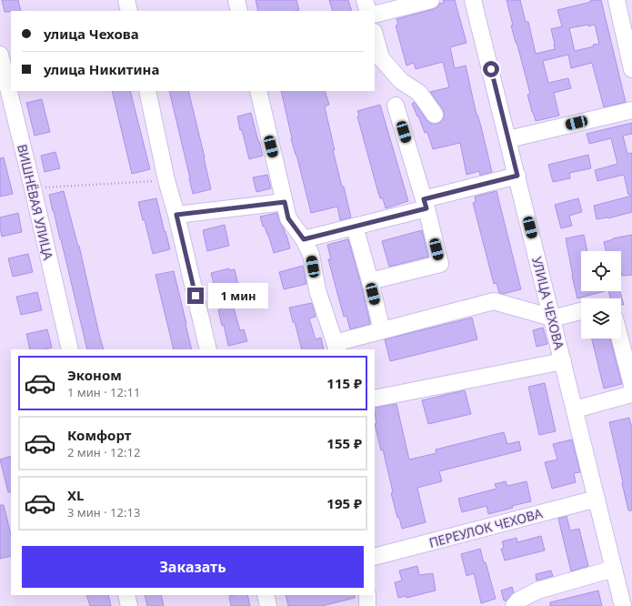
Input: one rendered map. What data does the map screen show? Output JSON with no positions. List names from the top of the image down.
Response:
{
  "streets": {
    "street": ["ВИШНЁВАЯ УЛИЦА", "УЛИЦА ЧЕХОВА", "ПЕРЕУЛОК ЧЕХОВА"]
  },
  "crossings": [
    ["УЛИЦА ЧЕХОВА", "ПЕРЕУЛОК ЧЕХОВА"]
  ],
  "page": {
    "banner": ["улица Чехова", "улица Никитина"],
    "bubble": "1 мин",
    "list": [
      {
        "name": "Эконом",
        "note": "1 мин · 12:11",
        "value": "115 ₽"
      },
      {
        "name": "Комфорт",
        "note": "2 мин · 12:12",
        "value": "155 ₽"
      },
      {
        "name": "XL",
        "note": "3 мин · 12:13",
        "value": "195 ₽"
      }
    ],
    "buttons": "Заказать"
  }
}
